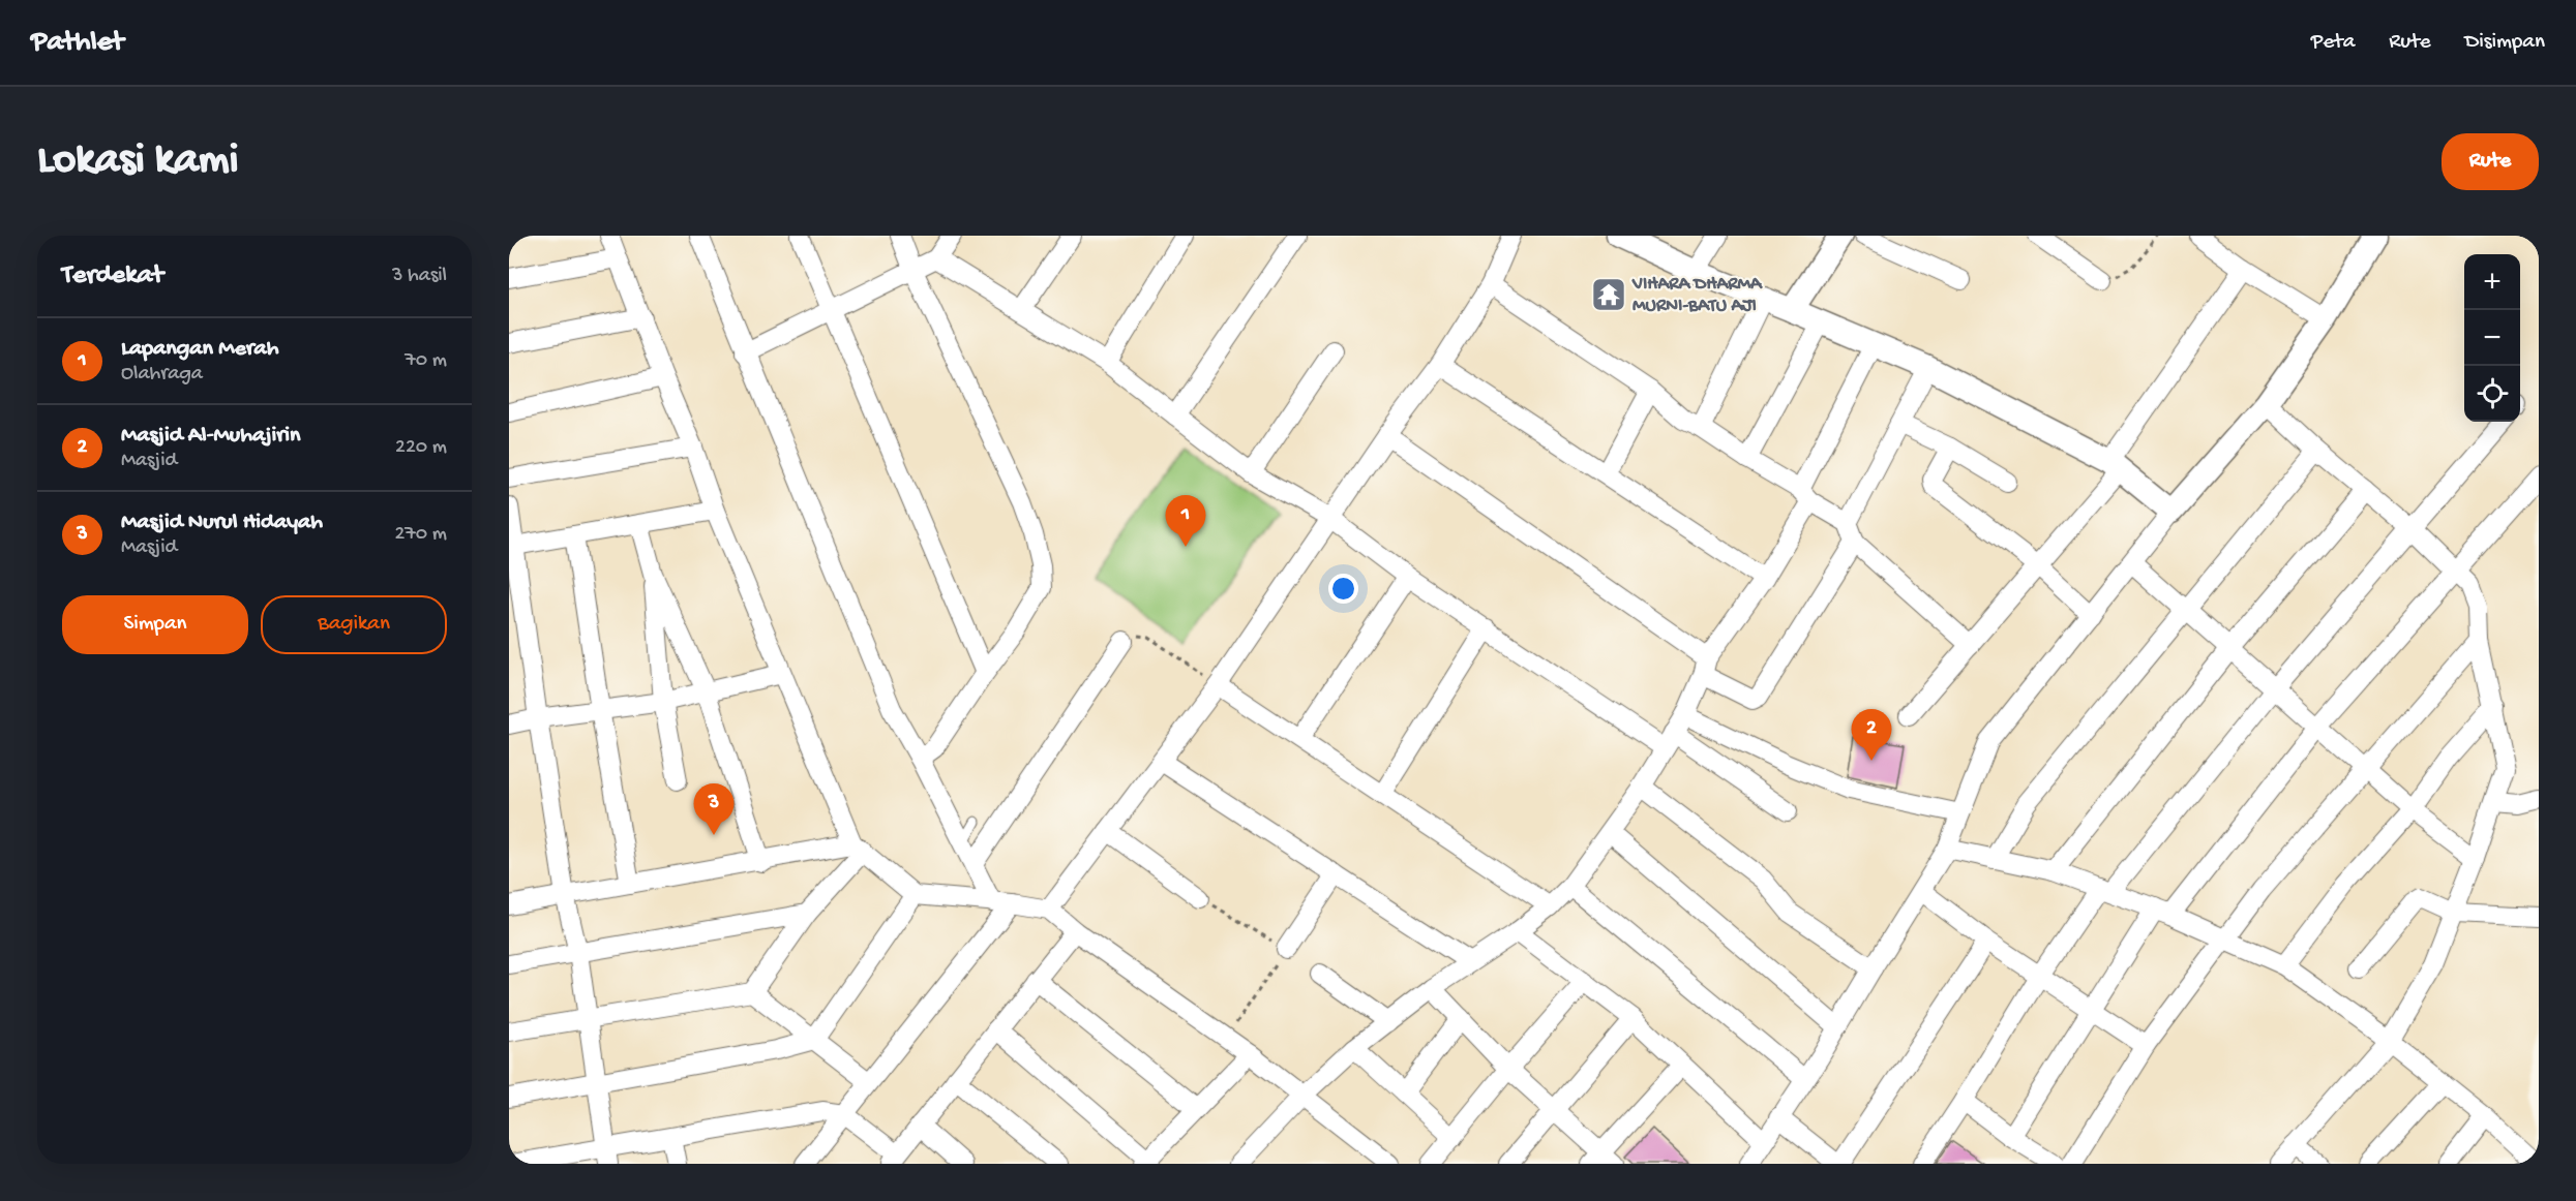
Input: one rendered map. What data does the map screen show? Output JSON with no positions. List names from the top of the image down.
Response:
{
  "places": {
    "temple": ["VIHARA DHARMA MURNI-BATU AJI"]
  },
  "page": {
    "header": "Pathlet",
    "nav": ["Peta", "Rute", "Disimpan"],
    "buttons": [
      "Rute",
      ["Simpan", "Bagikan"]
    ],
    "title": "Lokasi kami",
    "heading": ["Terdekat", "3 hasil"],
    "map_buttons": ["+", "−"],
    "list": [
      {
        "mark": "1",
        "name": "Lapangan Merah",
        "note": "Olahraga",
        "value": "70 m"
      },
      {
        "mark": "2",
        "name": "Masjid Al-Muhajirin",
        "note": "Masjid",
        "value": "220 m"
      },
      {
        "mark": "3",
        "name": "Masjid Nurul Hidayah",
        "note": "Masjid",
        "value": "270 m"
      }
    ],
    "pins": ["1", "2", "3"]
  }
}
